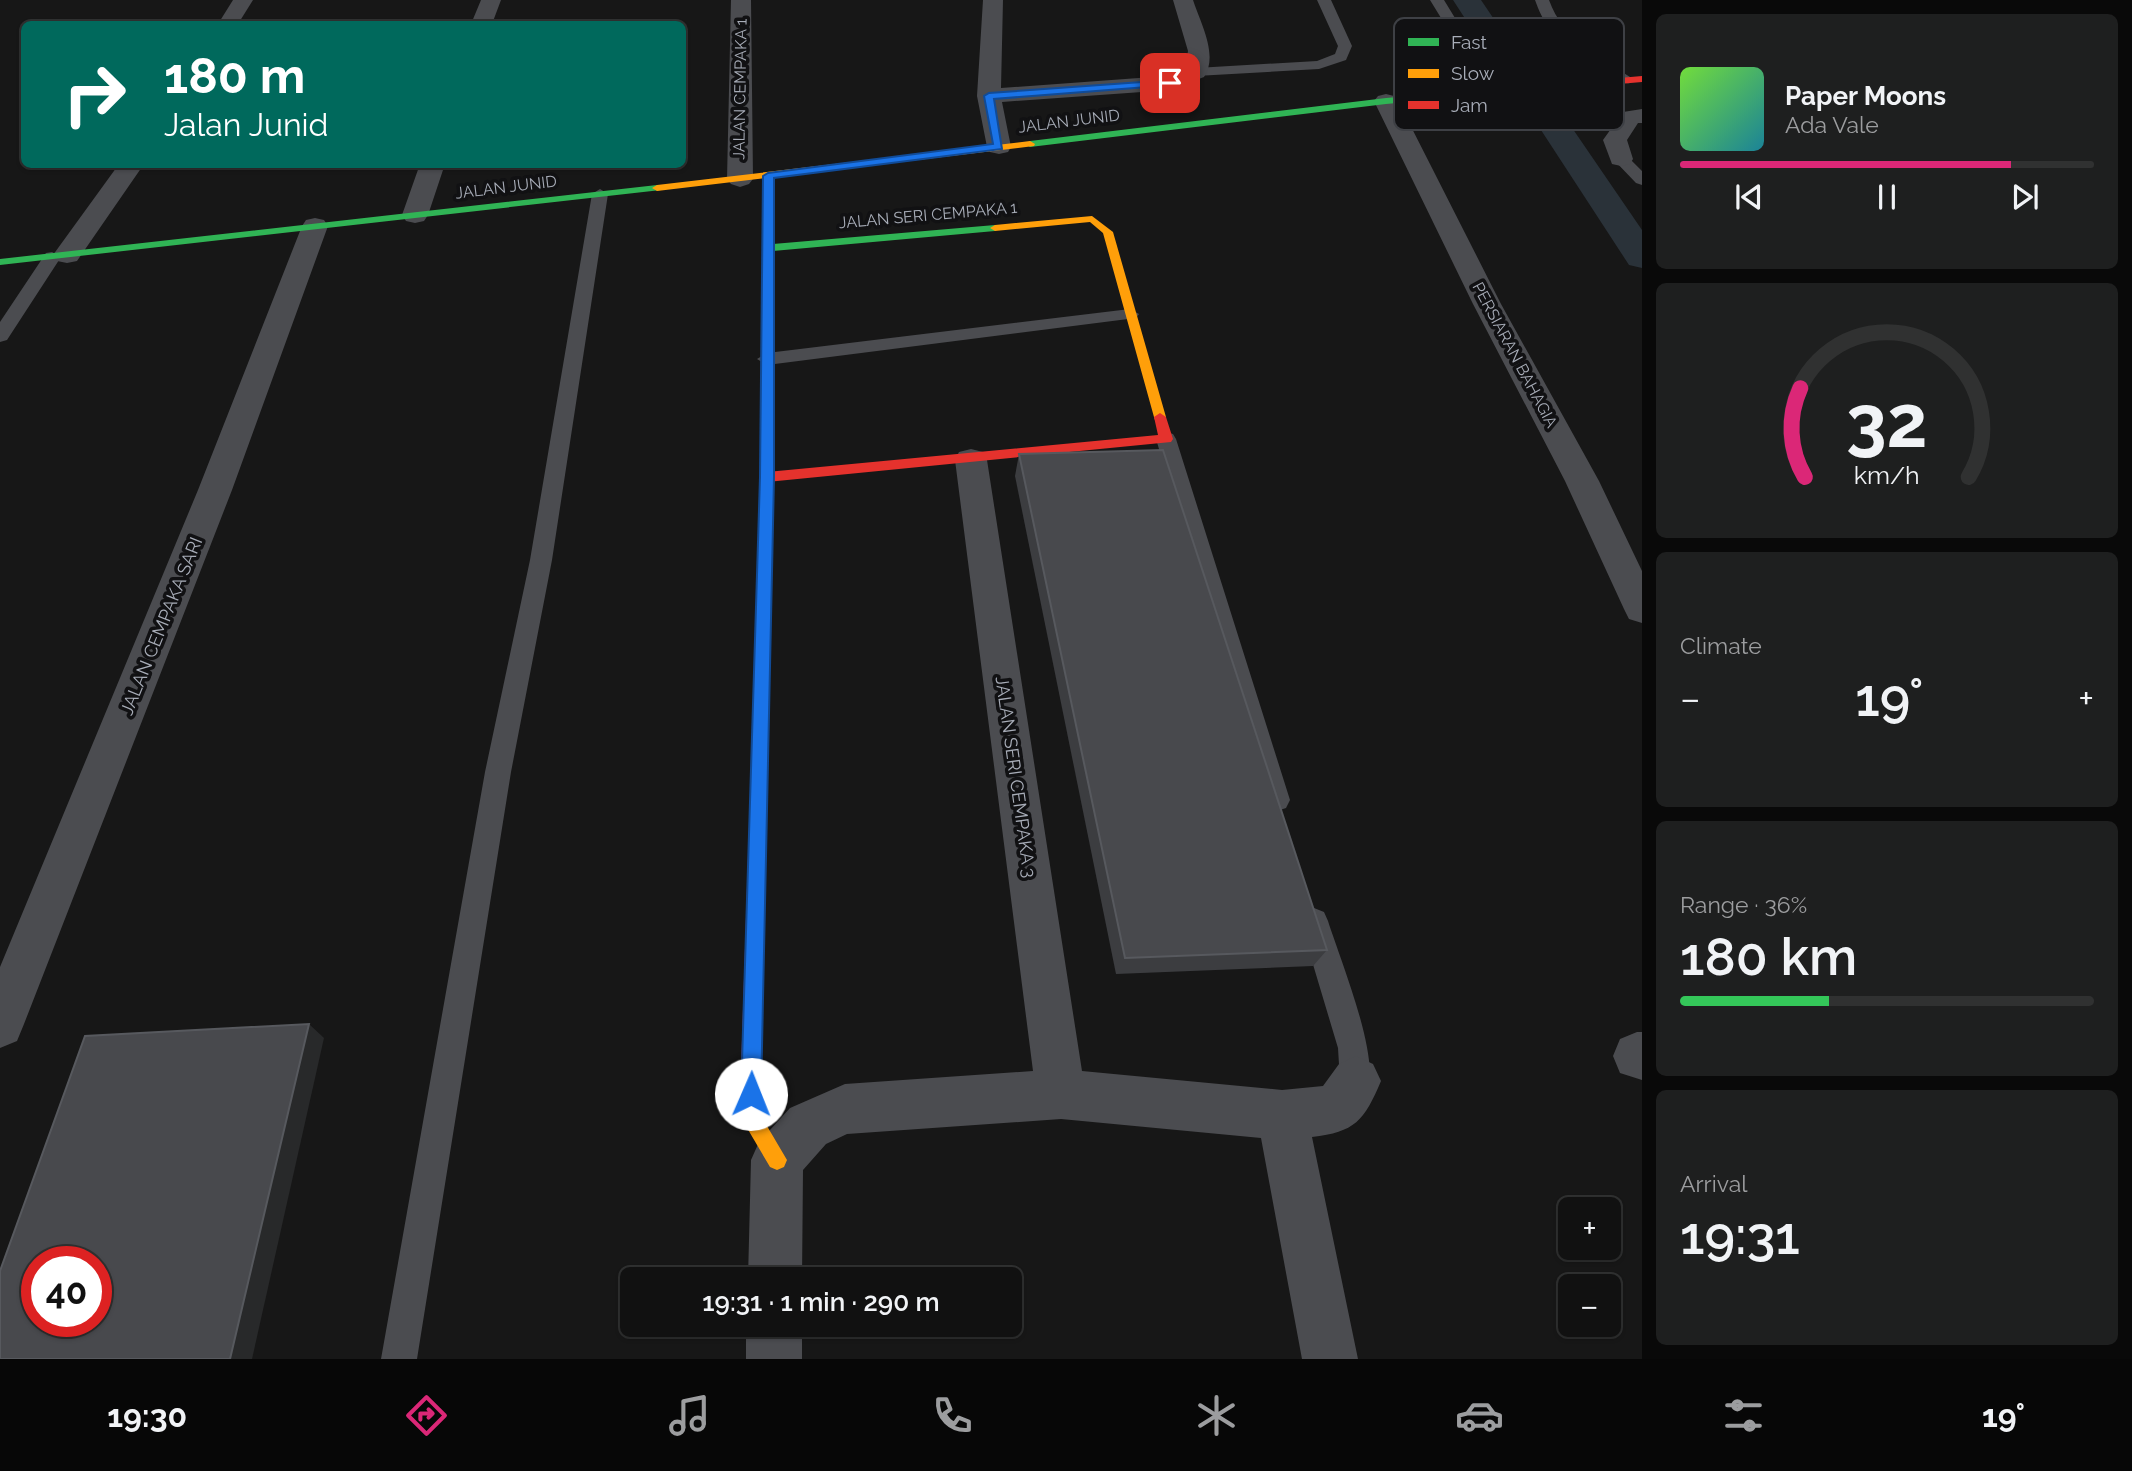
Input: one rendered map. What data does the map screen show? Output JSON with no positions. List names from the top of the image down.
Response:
{
  "streets": {
    "street": [
      "JALAN CEMPAKA 1",
      "JALAN JUNID",
      "JALAN SERI CEMPAKA 1",
      "PERSIARAN BAHAGIA",
      "JALAN CEMPAKA SARI",
      "JALAN SERI CEMPAKA 3"
    ]
  },
  "crossings": [
    ["JALAN CEMPAKA 1", "JALAN JUNID"],
    ["JALAN JUNID", "PERSIARAN BAHAGIA"],
    ["JALAN JUNID", "JALAN CEMPAKA SARI"]
  ],
  "legend": ["Fast", "Slow", "Jam"],
  "page": {
    "turn": ["180 m", "Jalan Junid"],
    "song": ["Paper Moons", "Ada Vale"],
    "tile": [
      "Climate",
      ["Range · 36%", "180 km"],
      ["Arrival", "19:31"]
    ],
    "heat": ["−", "19°", "+"],
    "map_buttons": ["+", "−"],
    "limit": "40",
    "trip": "19:31 · 1 min · 290 m",
    "tabs": ["19:30", "19°"],
    "gauge": ["32", "km/h"]
  }
}
